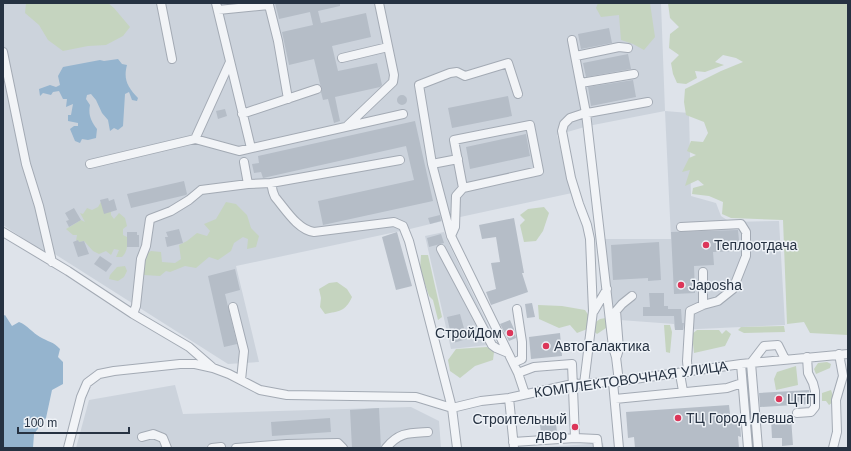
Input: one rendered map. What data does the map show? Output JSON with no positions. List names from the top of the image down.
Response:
{
  "streets": {
    "street": ["КОМПЛЕКТОВОЧНАЯ УЛИЦА"]
  },
  "places": [
    "Теплоотдача",
    "Japosha",
    "СтройДом",
    "АвтоГалактика",
    "ЦТП",
    "ТЦ Город Левша",
    "Строительный двор"
  ],
  "scale_bar": "100 m"
}
